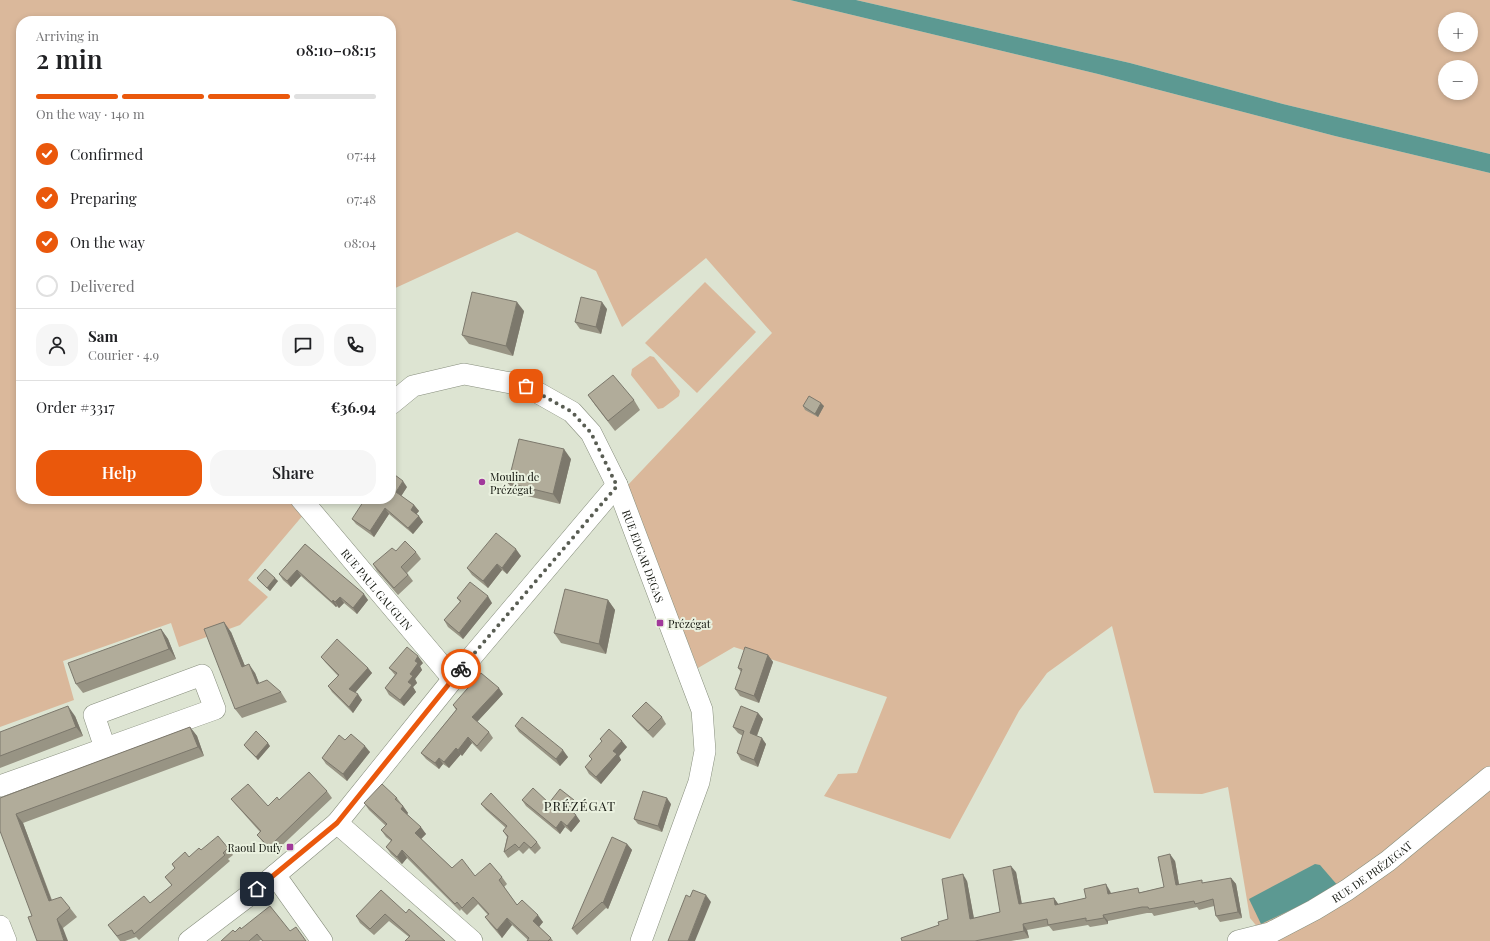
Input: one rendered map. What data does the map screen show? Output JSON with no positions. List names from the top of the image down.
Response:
{
  "streets": {
    "street": ["RUE EDGAR DEGAS", "RUE PAUL GAUGUIN", "RUE DE PRÉZEGAT"]
  },
  "districts": ["PRÉZÉGAT"],
  "places": {
    "other": ["Moulin de Prézégat"],
    "transit": ["Prézégat", "Raoul Dufy"]
  },
  "page": {
    "map_buttons": ["+", "−"],
    "heading": ["2 min", "Arriving in", "08:10–08:15"],
    "panel": [
      "Sam",
      "Courier · 4.9",
      "Order #3317",
      "€36.94"
    ],
    "bar": "On the way · 140 m",
    "list": [
      ["Confirmed", "07:44"],
      ["Preparing", "07:48"],
      ["On the way", "08:04"],
      "Delivered"
    ],
    "buttons": ["Help", "Share"]
  }
}
